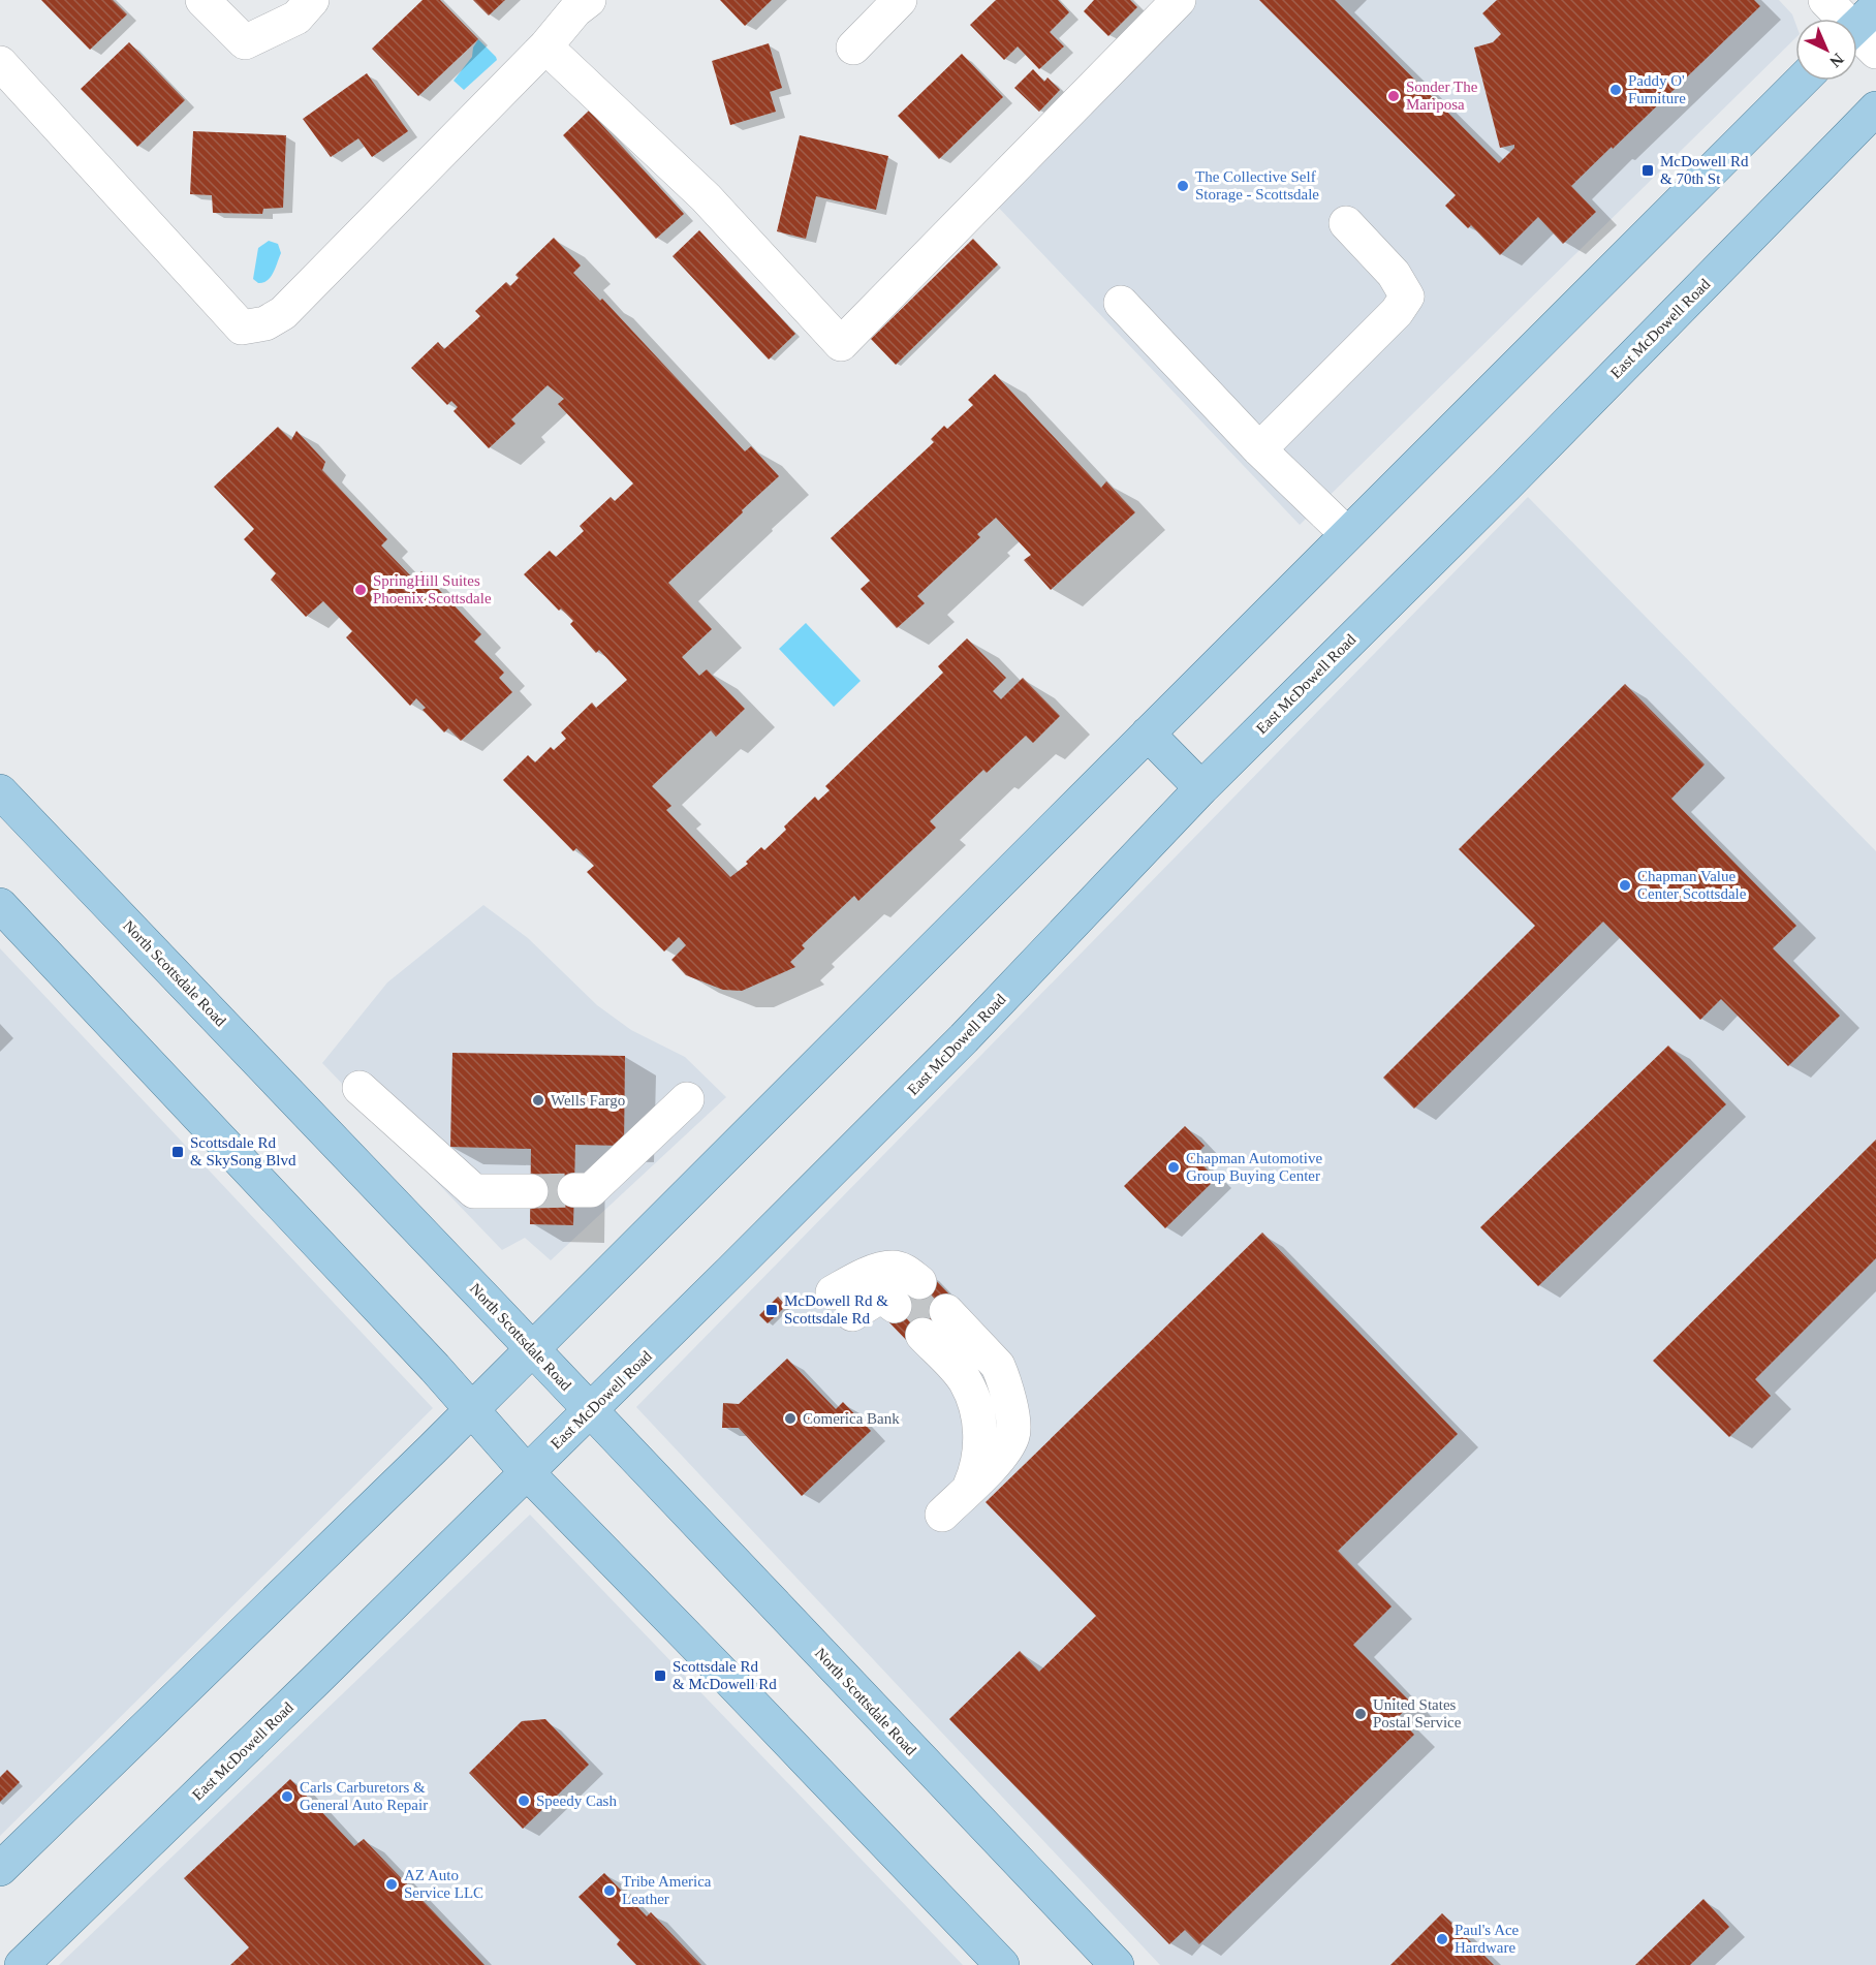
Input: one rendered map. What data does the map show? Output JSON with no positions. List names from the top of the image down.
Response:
{
  "streets": {
    "main road": ["East McDowell Road", "North Scottsdale Road"]
  },
  "crossings": [
    ["East McDowell Road", "North Scottsdale Road"]
  ],
  "places": {
    "other": [
      "Paddy O' Furniture",
      "Sonder The Mariposa",
      "The Collective Self Storage - Scottsdale",
      "SpringHill Suites Phoenix Scottsdale",
      "Chapman Value Center Scottsdale",
      "Wells Fargo",
      "Chapman Automotive Group Buying Center",
      "Comerica Bank",
      "United States Postal Service",
      "Carls Carburetors & General Auto Repair",
      "Speedy Cash",
      "AZ Auto Service LLC",
      "Tribe America Leather",
      "Paul's Ace Hardware"
    ],
    "transit": [
      "McDowell Rd & 70th St",
      "Scottsdale Rd & SkySong Blvd",
      "McDowell Rd & Scottsdale Rd",
      "Scottsdale Rd & McDowell Rd"
    ]
  },
  "north": "bottom right"
}
